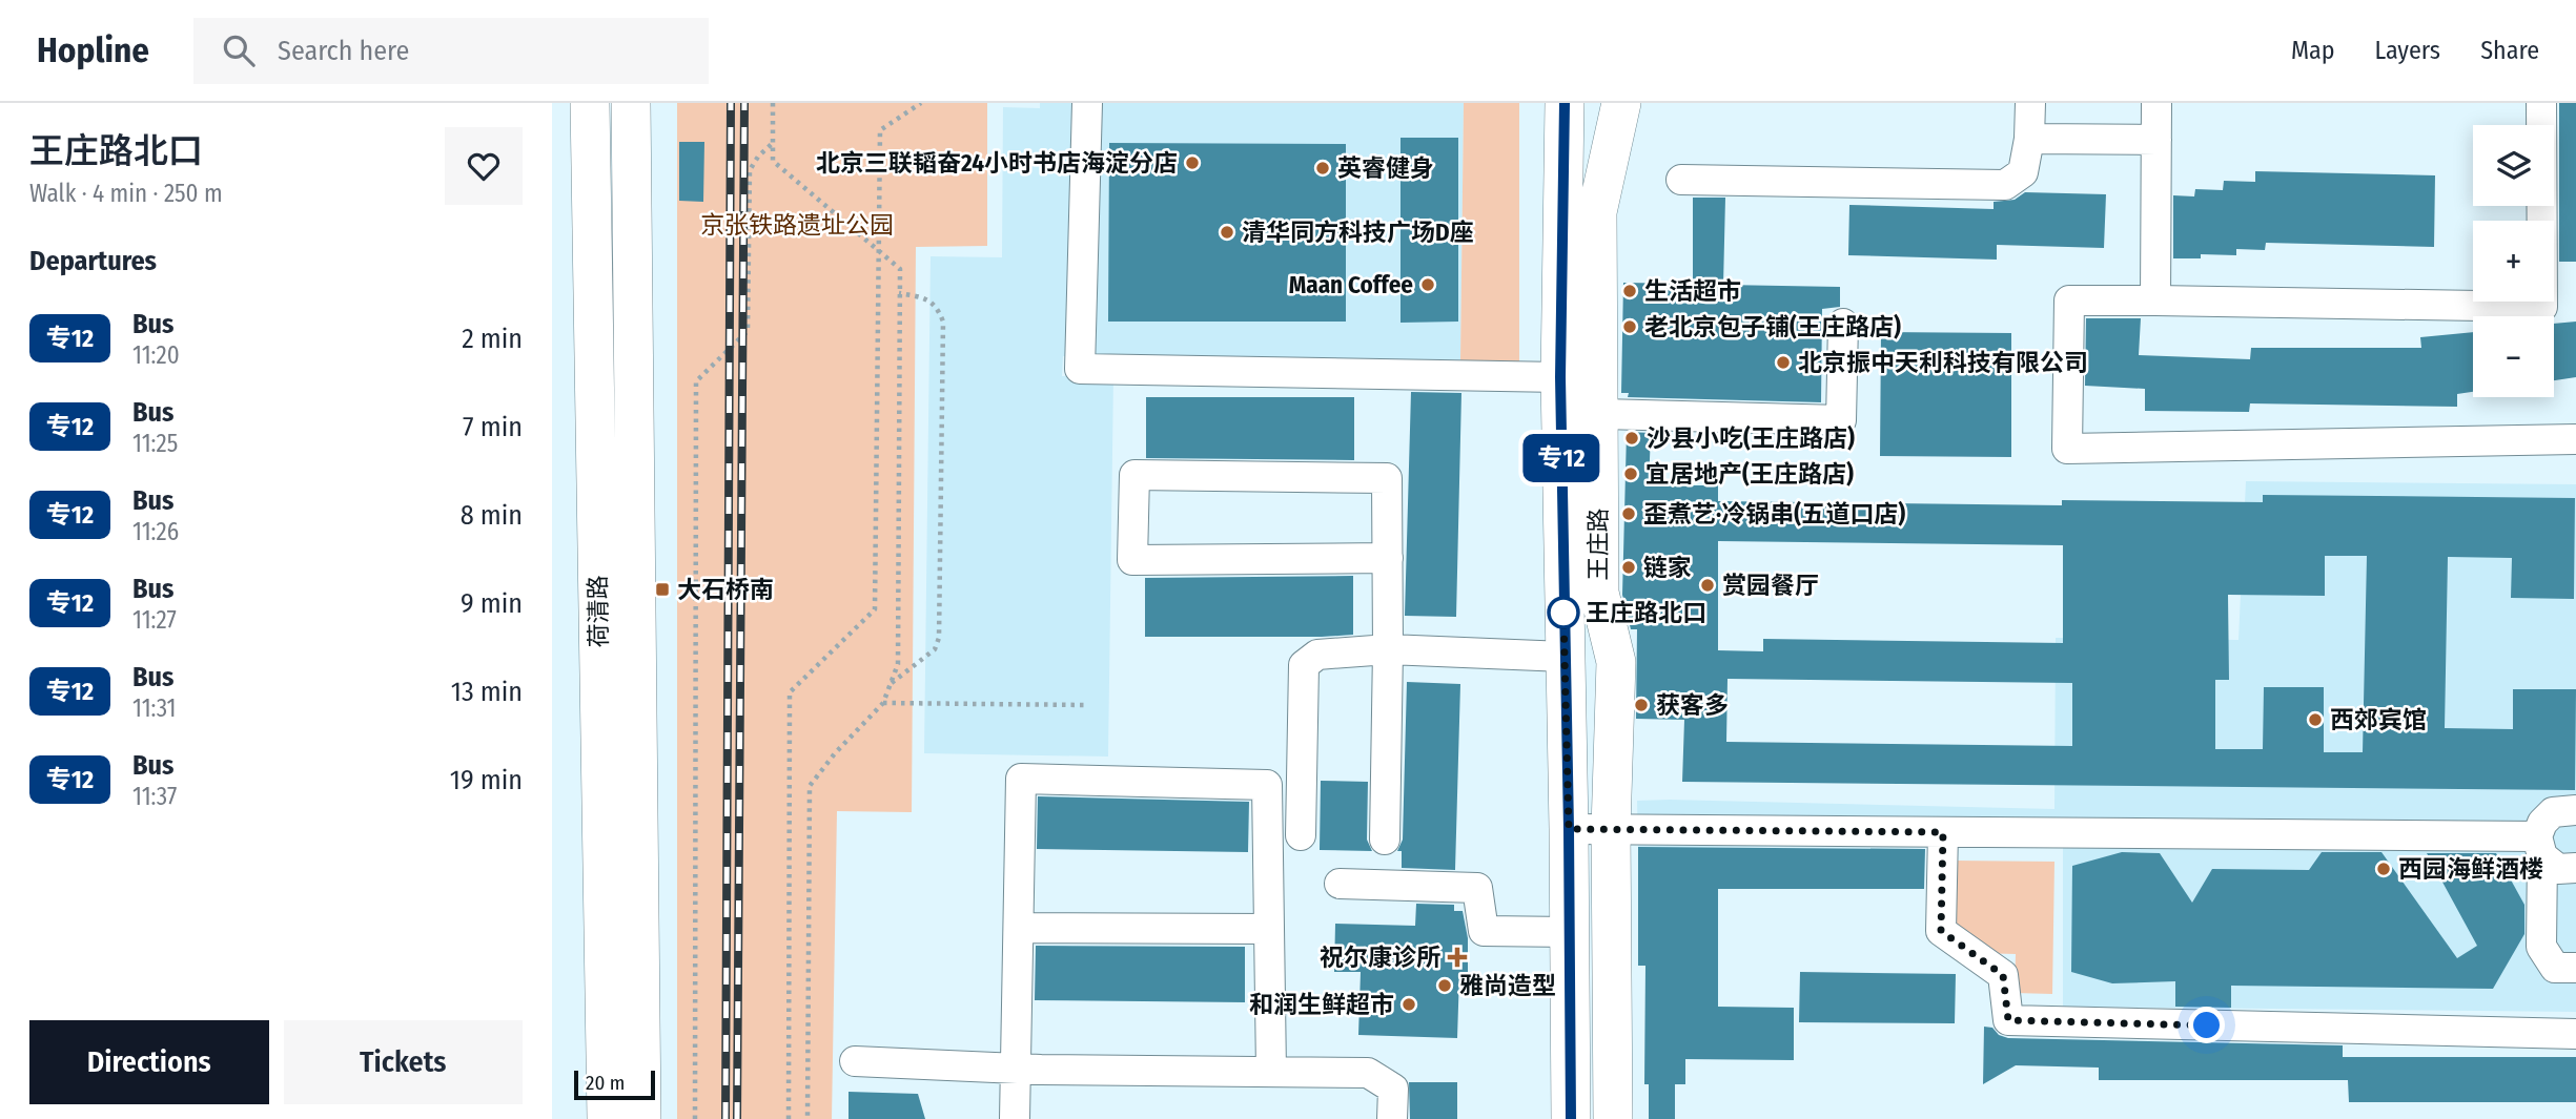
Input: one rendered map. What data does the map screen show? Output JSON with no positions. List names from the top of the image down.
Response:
{
  "streets": {
    "main road": ["王庄路", "荷清路"]
  },
  "parks": ["京张铁路遗址公园"],
  "places": {
    "other": [
      "北京三联韬奋24小时书店海淀分店",
      "英睿健身",
      "清华同方科技广场D座",
      "Maan Coffee",
      "生活超市",
      "老北京包子铺(王庄路店)",
      "北京振中天利科技有限公司",
      "沙县小吃(王庄路店)",
      "宜居地产(王庄路店)",
      "歪煮艺·冷锅串(五道口店)",
      "链家",
      "赏园餐厅",
      "王庄路北口",
      "获客多",
      "西郊宾馆",
      "西园海鲜酒楼",
      "雅尚造型",
      "和润生鲜超市"
    ],
    "transit": ["大石桥南"],
    "health": ["祝尔康诊所"]
  },
  "lines": ["bus line 专12"],
  "scale_bar": "20 m",
  "page": {
    "header": "Hopline",
    "search": "Search here",
    "nav": ["Map", "Layers", "Share"],
    "heading": [
      ["王庄路北口", "Walk · 4 min · 250 m"],
      "Departures"
    ],
    "on_map": "专12",
    "map_buttons": ["+", "−"],
    "list": [
      {
        "mark": "专12",
        "name": "Bus",
        "note": "11:20",
        "value": "2 min"
      },
      {
        "mark": "专12",
        "name": "Bus",
        "note": "11:25",
        "value": "7 min"
      },
      {
        "mark": "专12",
        "name": "Bus",
        "note": "11:26",
        "value": "8 min"
      },
      {
        "mark": "专12",
        "name": "Bus",
        "note": "11:27",
        "value": "9 min"
      },
      {
        "mark": "专12",
        "name": "Bus",
        "note": "11:31",
        "value": "13 min"
      },
      {
        "mark": "专12",
        "name": "Bus",
        "note": "11:37",
        "value": "19 min"
      }
    ],
    "buttons": ["Directions", "Tickets"],
    "scale": "20 m"
  }
}
